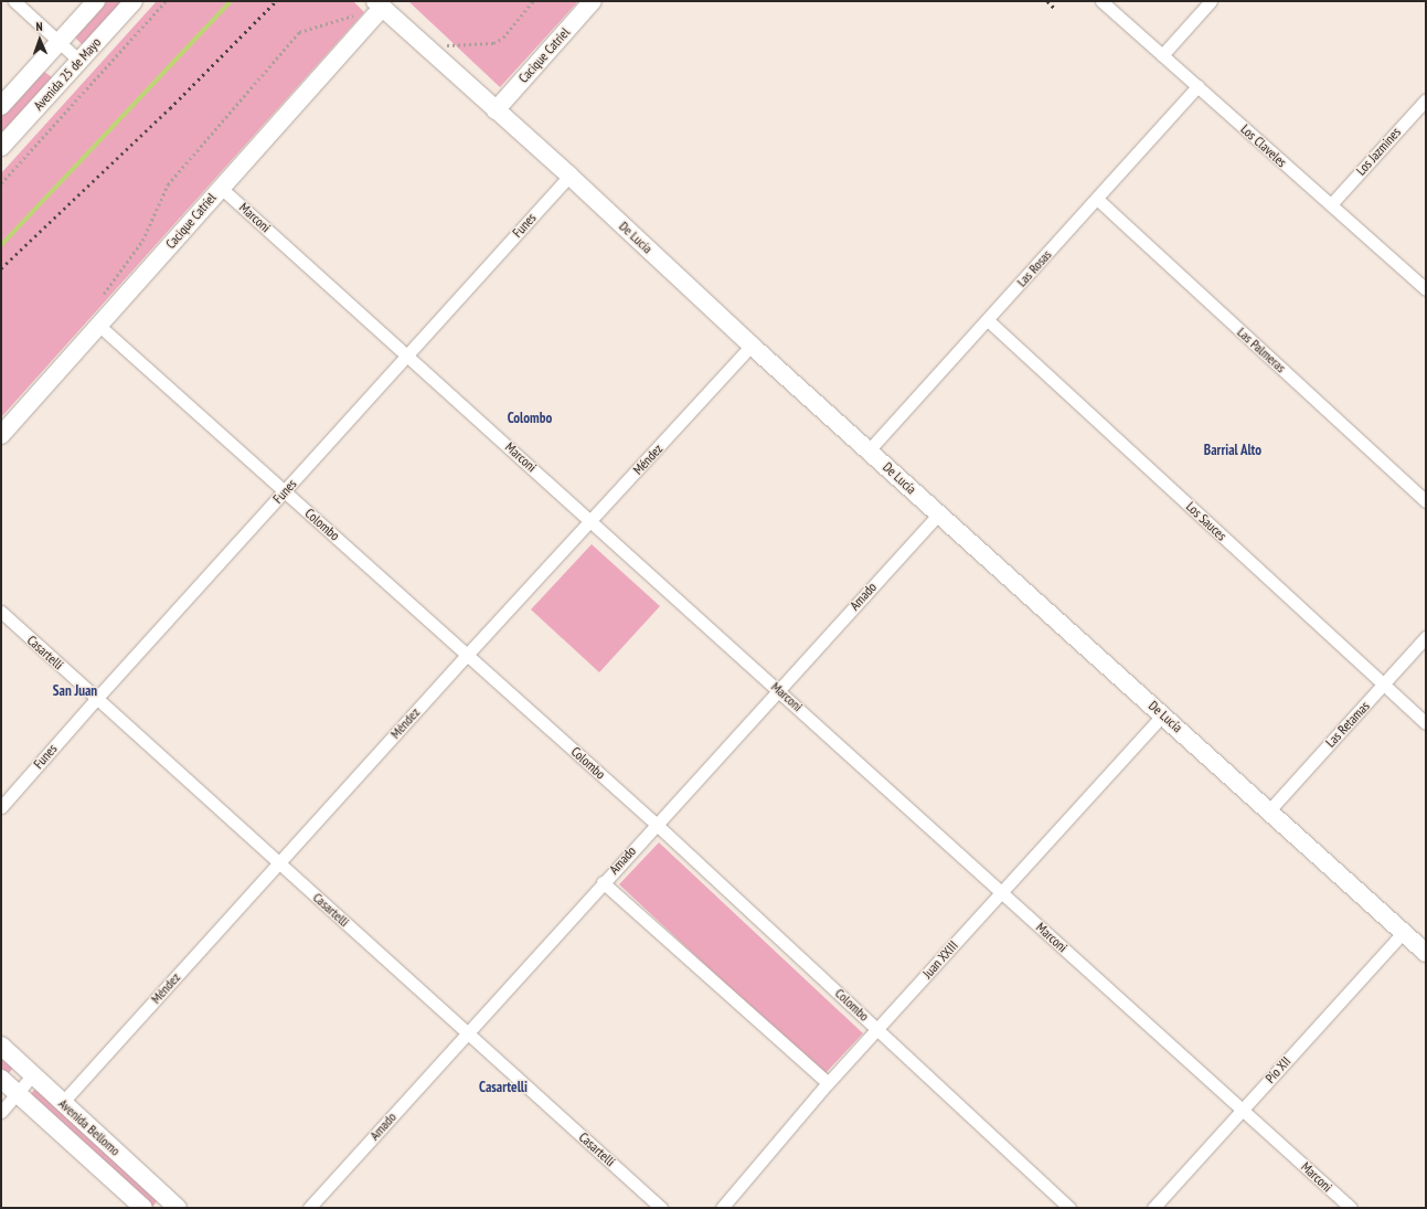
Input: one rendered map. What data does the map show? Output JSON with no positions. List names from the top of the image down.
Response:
{
  "streets": {
    "street": [
      "Cacique Catriel",
      "Avenida 25 de Mayo",
      "Los Claveles",
      "Los Jazmines",
      "Marconi",
      "Funes",
      "De Lucía",
      "Las Rosas",
      "Las Palmeras",
      "Méndez",
      "Los Sauces",
      "Colombo",
      "Amado",
      "Casartelli",
      "Las Retamas",
      "Juan XXIII",
      "Pío XII",
      "Avenida Bellomo"
    ]
  },
  "crossings": [
    ["Cacique Catriel", "Marconi"],
    ["Cacique Catriel", "De Lucía"],
    ["Cacique Catriel", "Colombo"],
    ["Los Claveles", "Los Jazmines"],
    ["Los Claveles", "Las Rosas"],
    ["Marconi", "Funes"],
    ["Marconi", "Méndez"],
    ["Marconi", "Amado"],
    ["Marconi", "Juan XXIII"],
    ["Marconi", "Pío XII"],
    ["Funes", "De Lucía"],
    ["Funes", "Colombo"],
    ["Funes", "Casartelli"],
    ["De Lucía", "Las Rosas"],
    ["De Lucía", "Méndez"],
    ["De Lucía", "Amado"],
    ["De Lucía", "Las Retamas"],
    ["De Lucía", "Juan XXIII"],
    ["De Lucía", "Pío XII"],
    ["Las Rosas", "Las Palmeras"],
    ["Las Rosas", "Los Sauces"],
    ["Méndez", "Colombo"],
    ["Méndez", "Casartelli"],
    ["Méndez", "Avenida Bellomo"],
    ["Los Sauces", "Las Retamas"],
    ["Colombo", "Amado"],
    ["Colombo", "Juan XXIII"],
    ["Amado", "Casartelli"]
  ],
  "districts": [
    "Colombo",
    "Barrial Alto",
    "San Juan",
    "Casartelli"
  ],
  "north": "top"
}
